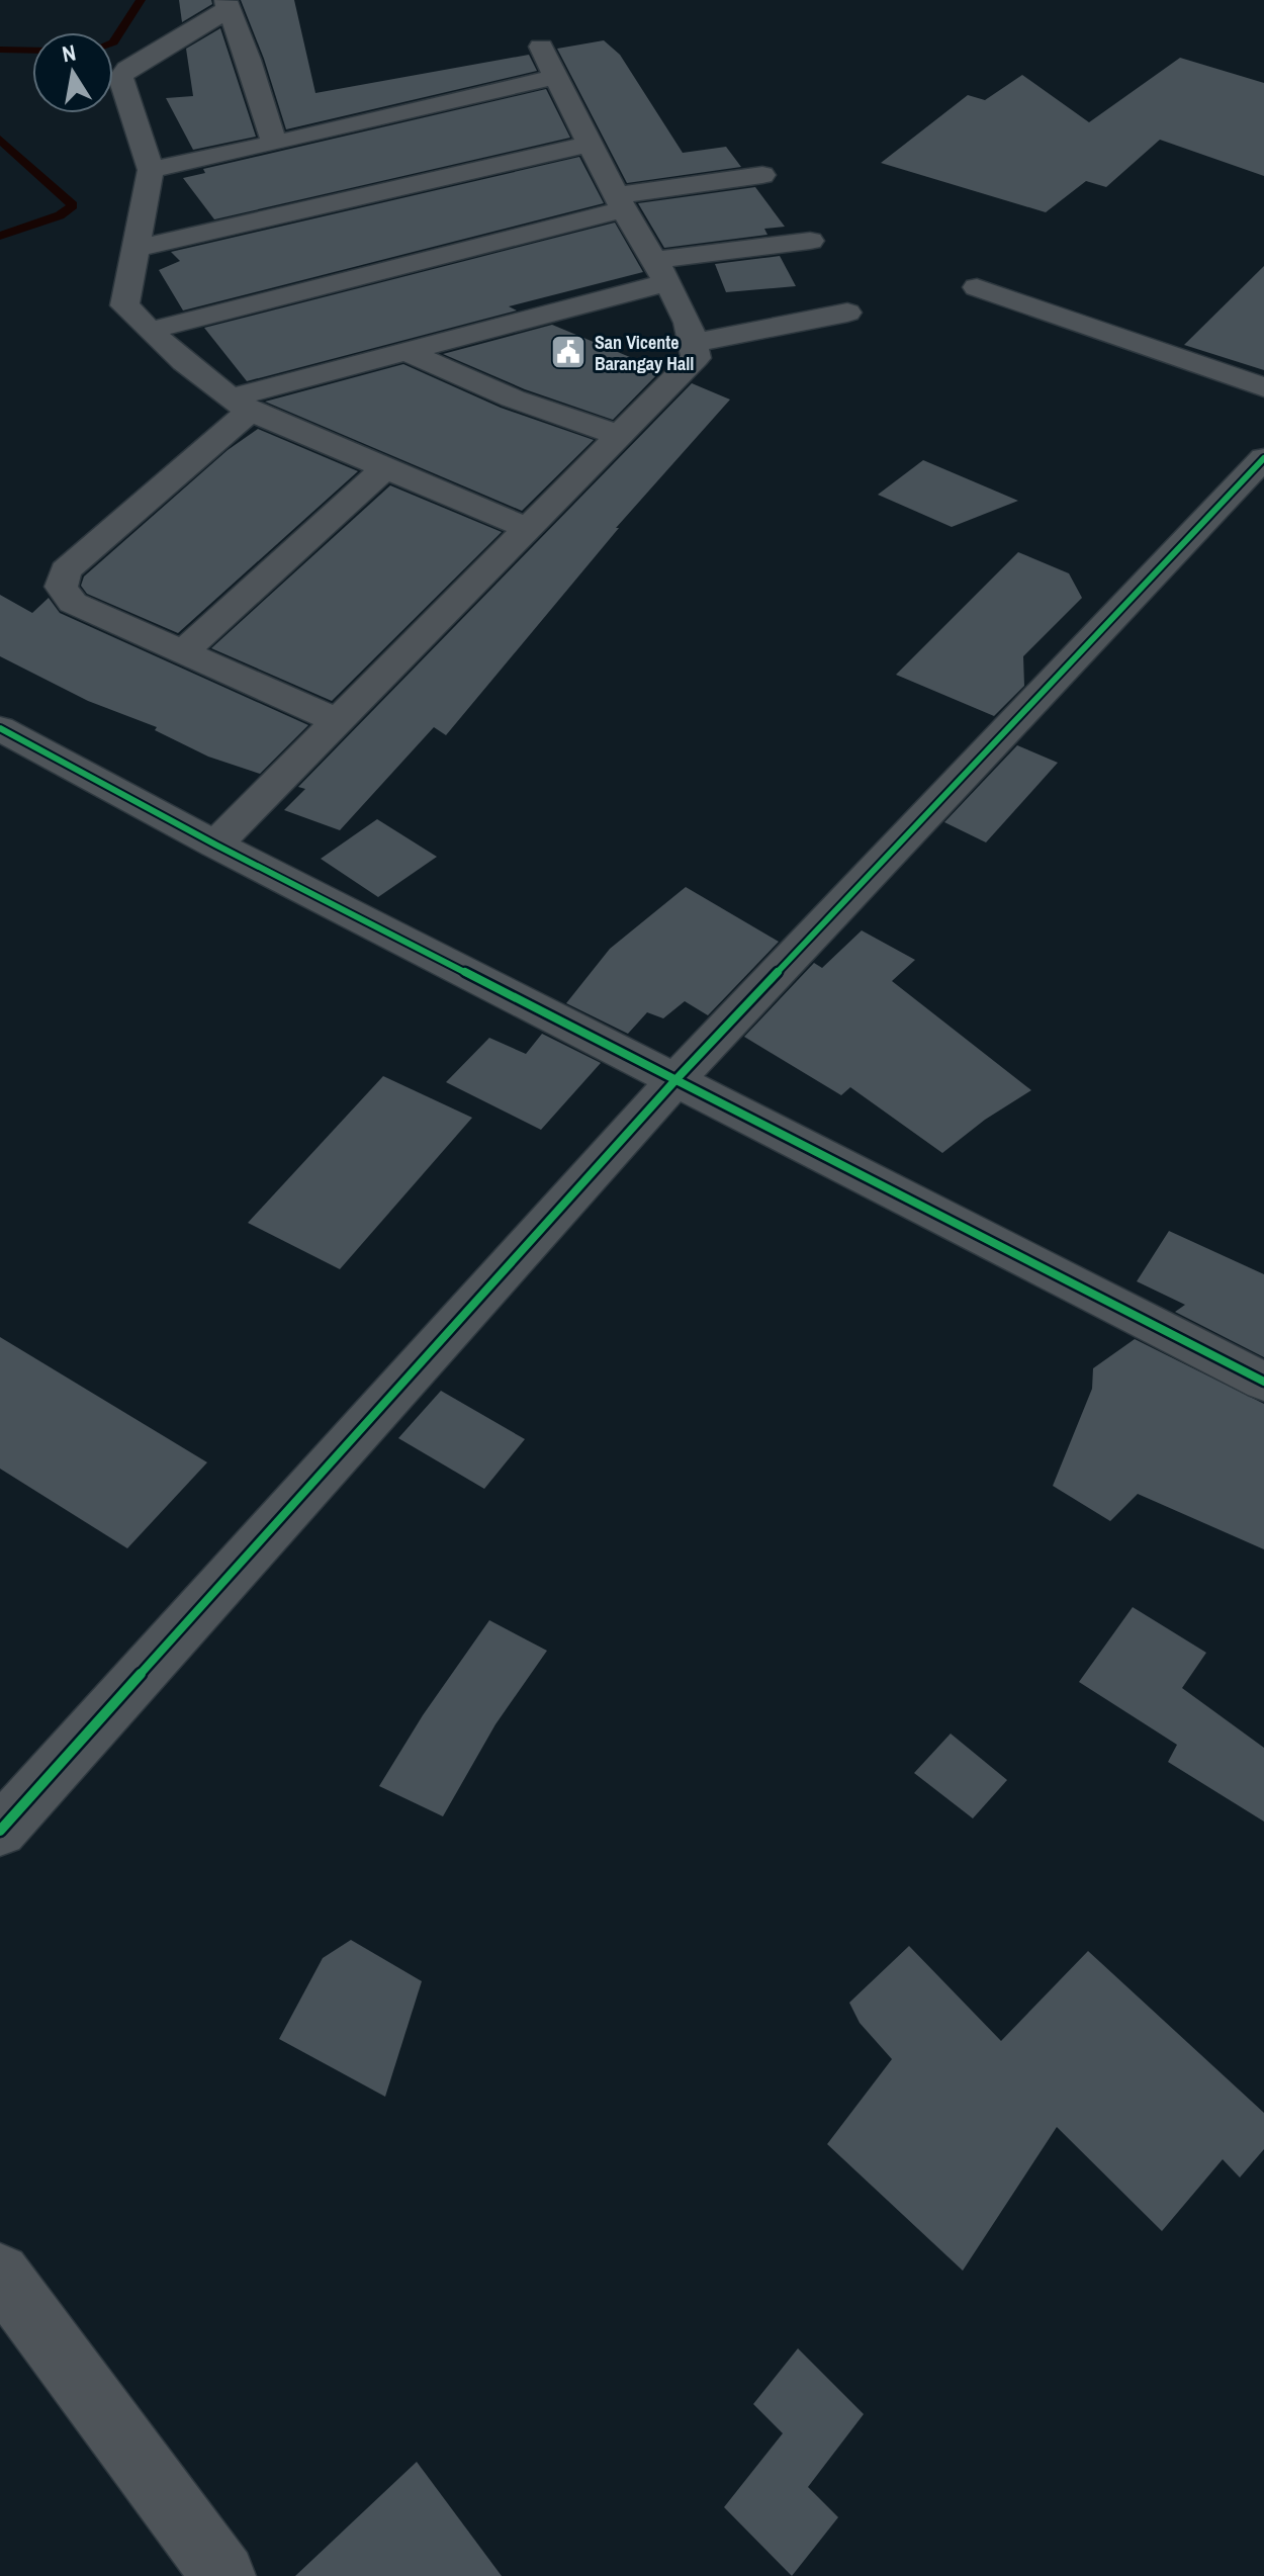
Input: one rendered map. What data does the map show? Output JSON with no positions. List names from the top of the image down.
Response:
{
  "places": {
    "public building": ["San Vicente Barangay Hall"]
  },
  "north": "top"
}
